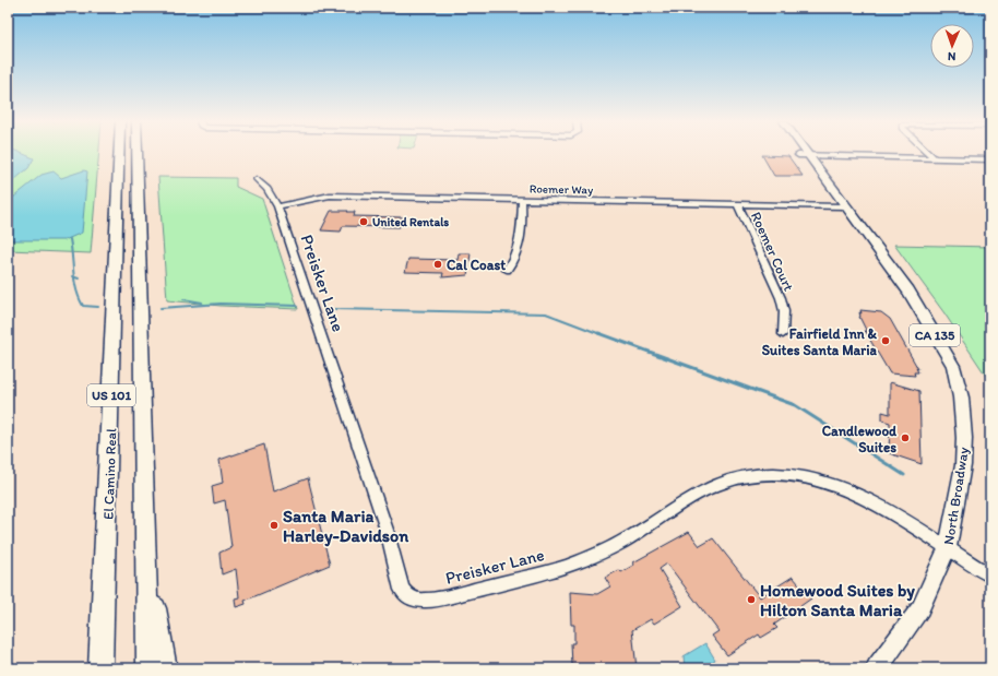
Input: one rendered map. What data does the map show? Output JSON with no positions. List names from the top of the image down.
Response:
{
  "streets": {
    "highway": ["US 101", "El Camino Real"],
    "main road": ["CA 135", "North Broadway"],
    "street": ["Roemer Way", "Roemer Court", "Preisker Lane"]
  },
  "crossings": [
    ["Roemer Way", "Roemer Court"],
    ["Roemer Way", "Preisker Lane"],
    ["Roemer Way", "North Broadway"],
    ["Preisker Lane", "North Broadway"]
  ],
  "places": [
    "United Rentals",
    "Cal Coast",
    "Fairfield Inn & Suites Santa Maria",
    "Candlewood Suites",
    "Santa Maria Harley-Davidson",
    "Homewood Suites by Hilton Santa Maria"
  ],
  "north": "bottom"
}
